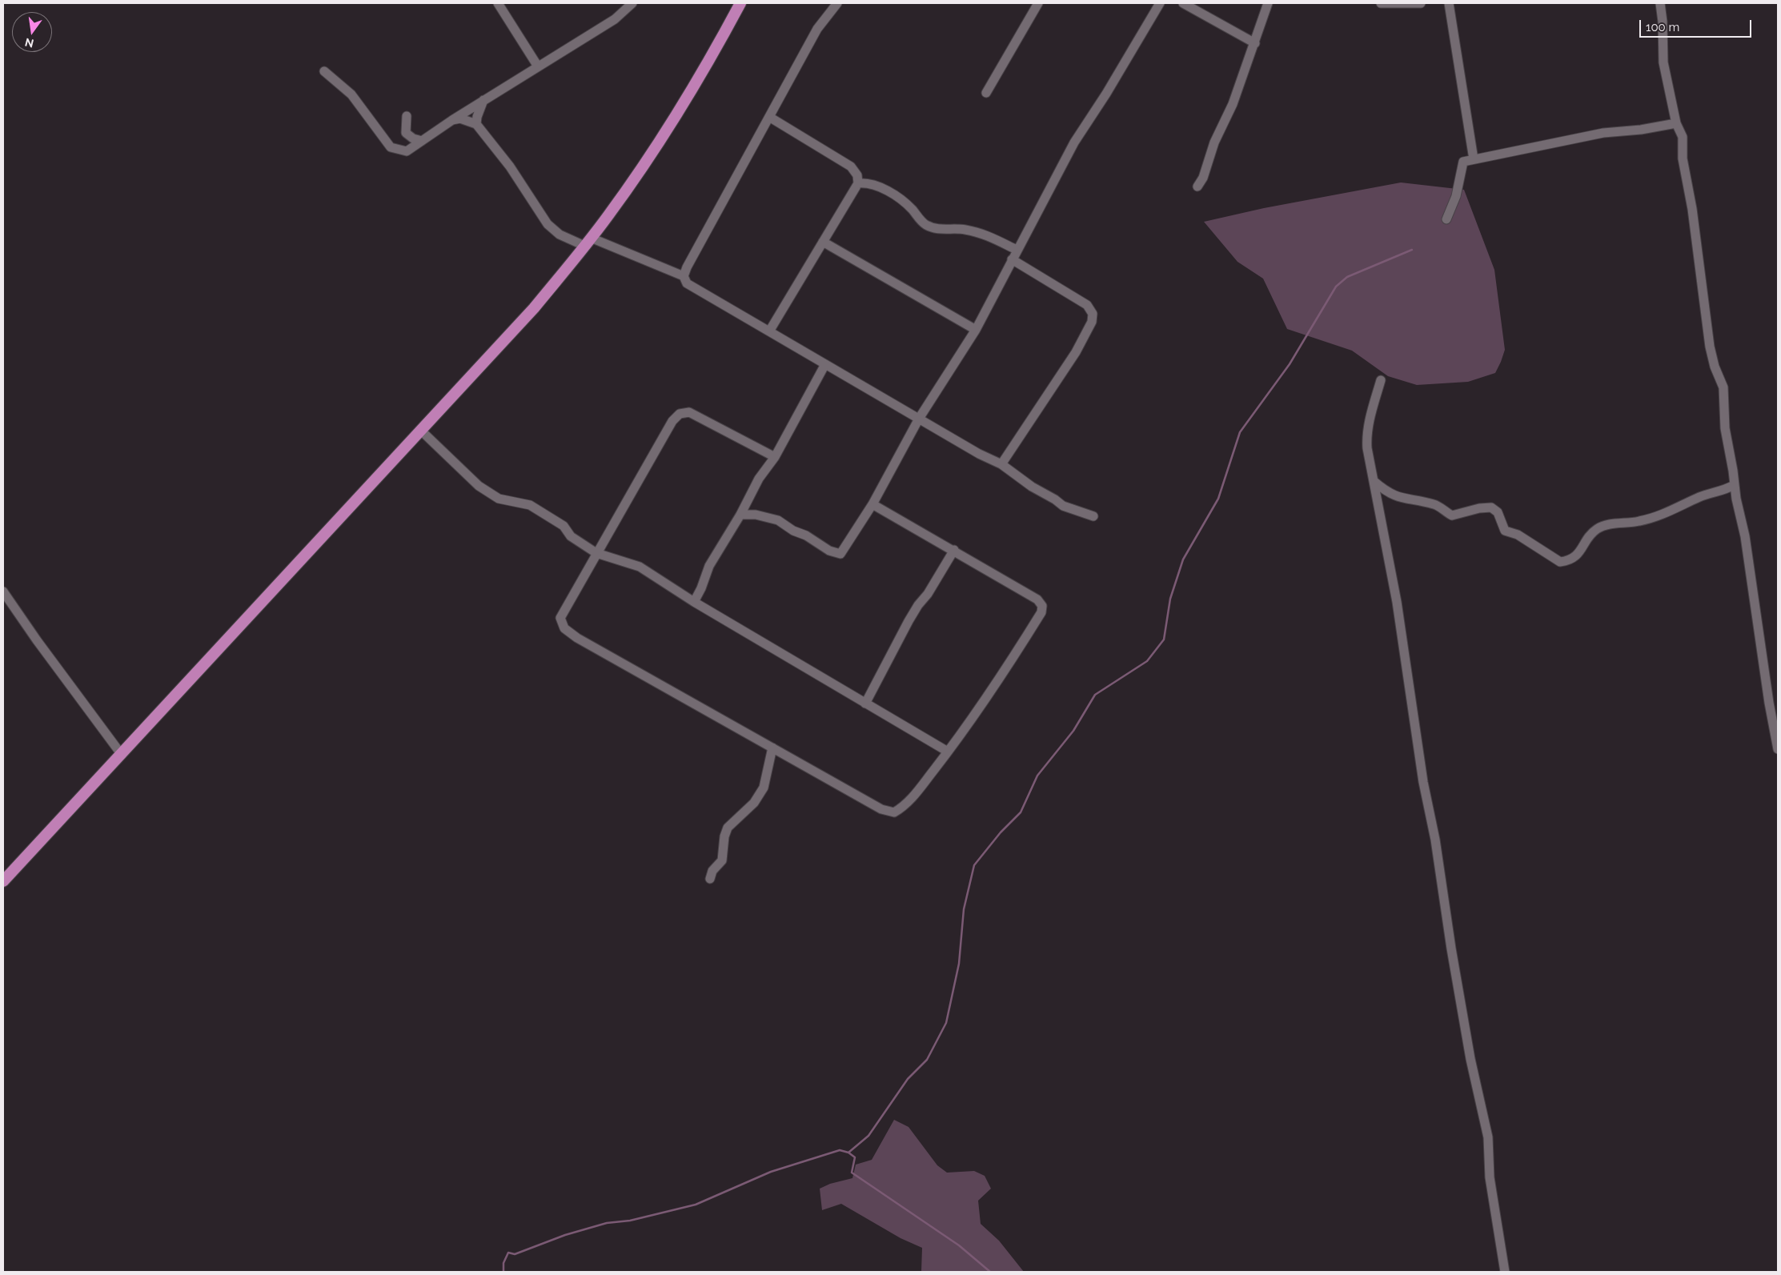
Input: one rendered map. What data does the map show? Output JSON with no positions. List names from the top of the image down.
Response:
{
  "scale_bar": "100 m",
  "north": "bottom"
}
